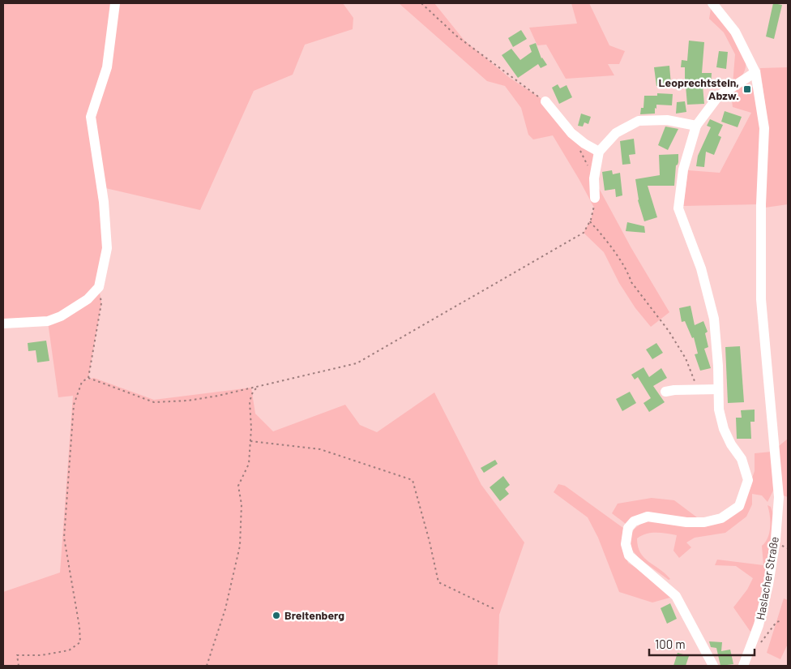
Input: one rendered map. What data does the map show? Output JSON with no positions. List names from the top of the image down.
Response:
{
  "streets": {
    "street": ["Haslacher Straße"]
  },
  "places": {
    "transit": ["Leoprechtstein, Abzw."],
    "other": ["Breitenberg"]
  },
  "scale_bar": "100 m"
}
